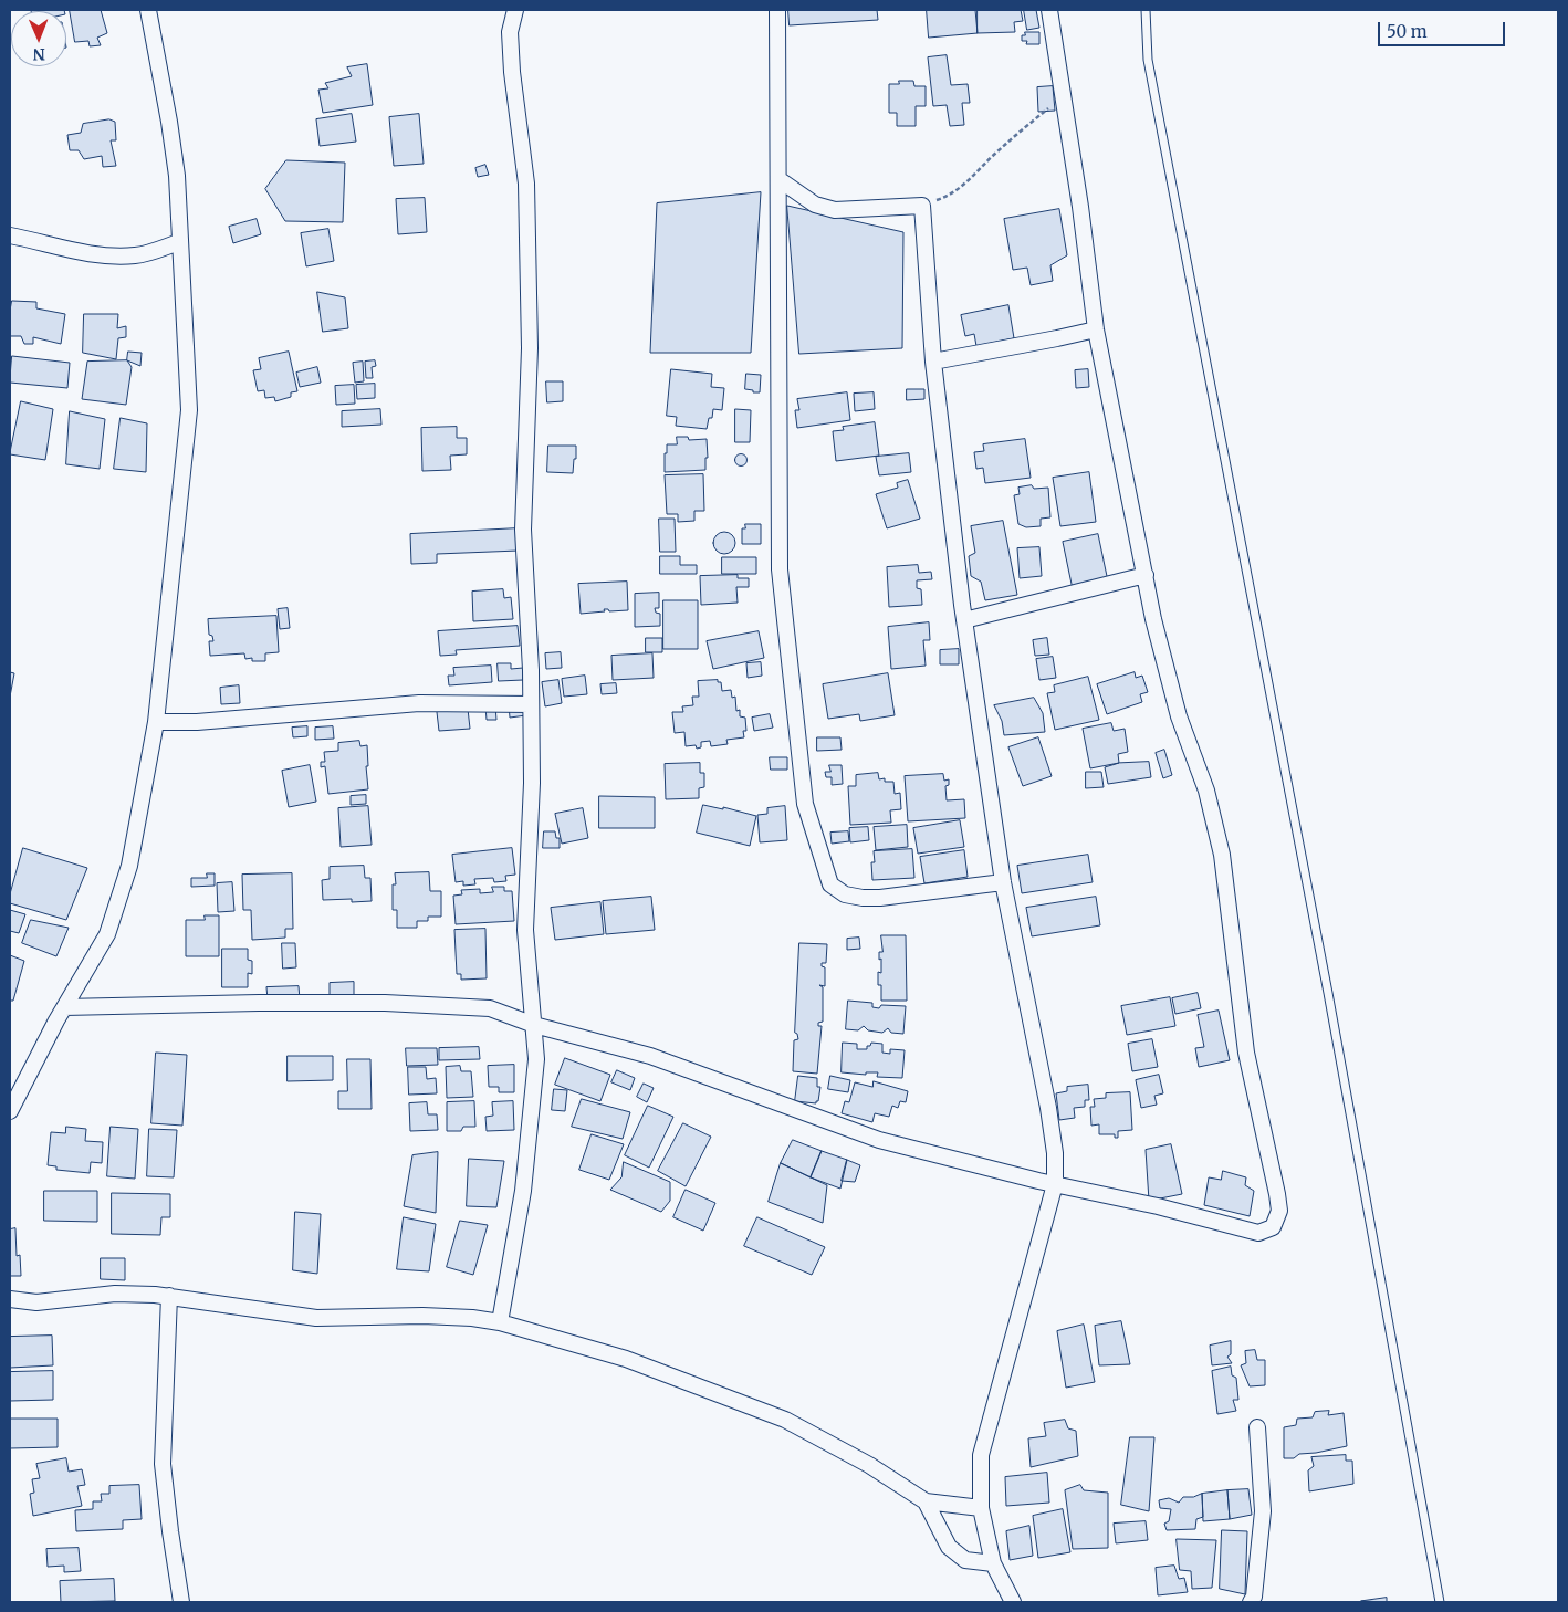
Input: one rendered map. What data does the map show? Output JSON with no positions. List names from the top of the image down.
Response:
{
  "scale_bar": "50 m",
  "north": "bottom"
}
